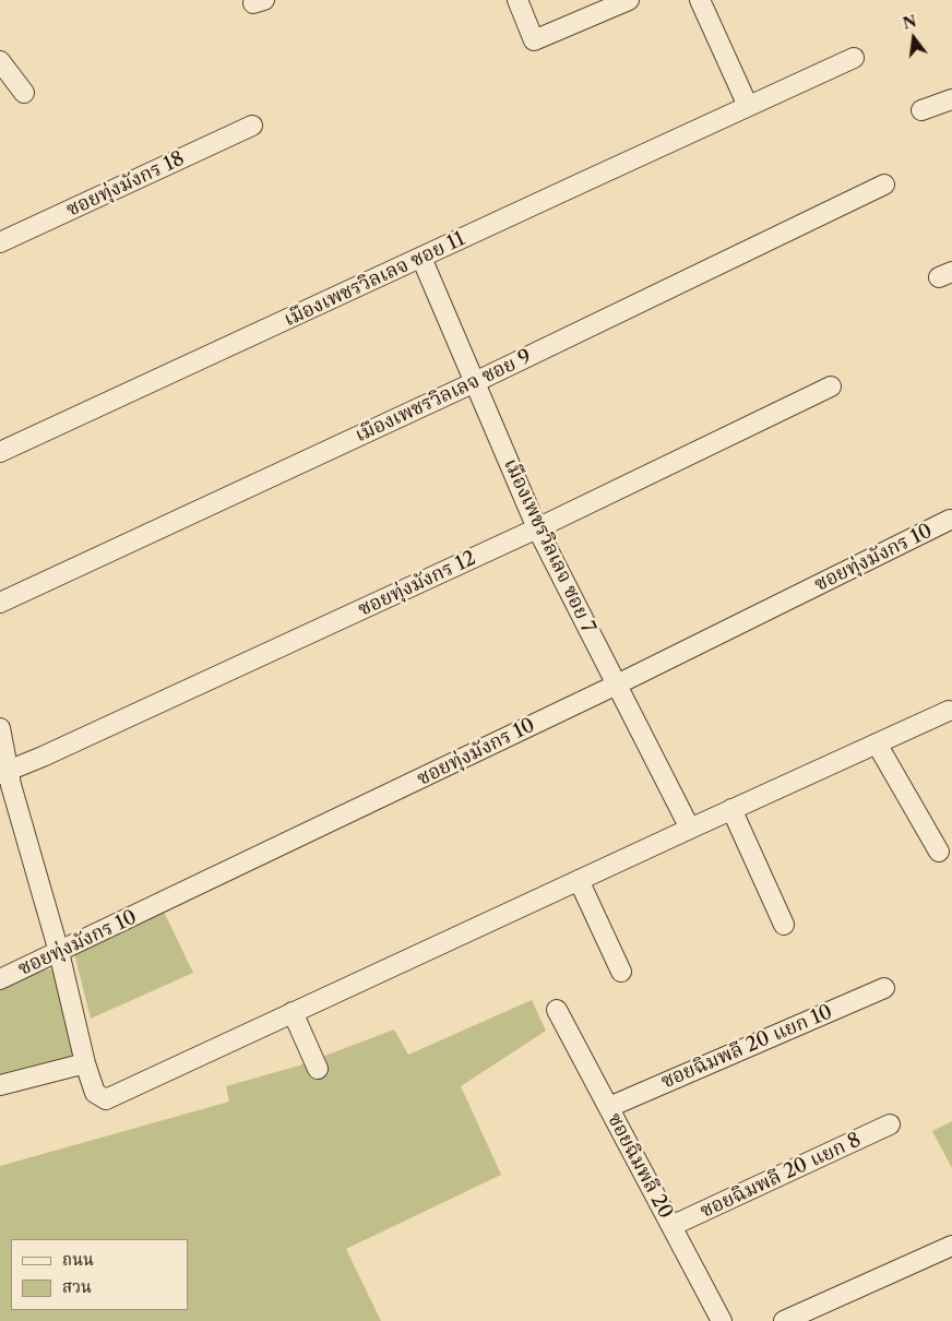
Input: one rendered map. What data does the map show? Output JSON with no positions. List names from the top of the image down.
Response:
{
  "streets": {
    "street": [
      "ซอยทุ่งมังกร 18",
      "เมืองเพชรวิลเลจ ซอย 11",
      "เมืองเพชรวิลเลจ ซอย 9",
      "เมืองเพชรวิลเลจ ซอย 7",
      "ซอยทุ่งมังกร 10",
      "ซอยทุ่งมังกร 12",
      "ซอยฉิมพลี 20 แยก 10",
      "ซอยฉิมพลี 20",
      "ซอยฉิมพลี 20 แยก 8"
    ]
  },
  "crossings": [
    ["เมืองเพชรวิลเลจ ซอย 11", "เมืองเพชรวิลเลจ ซอย 7"],
    ["เมืองเพชรวิลเลจ ซอย 9", "เมืองเพชรวิลเลจ ซอย 7"],
    ["เมืองเพชรวิลเลจ ซอย 7", "ซอยทุ่งมังกร 10"],
    ["เมืองเพชรวิลเลจ ซอย 7", "ซอยทุ่งมังกร 12"],
    ["ซอยฉิมพลี 20 แยก 10", "ซอยฉิมพลี 20"],
    ["ซอยฉิมพลี 20", "ซอยฉิมพลี 20 แยก 8"]
  ],
  "legend": ["ถนน", "สวน"],
  "north": "top"
}
